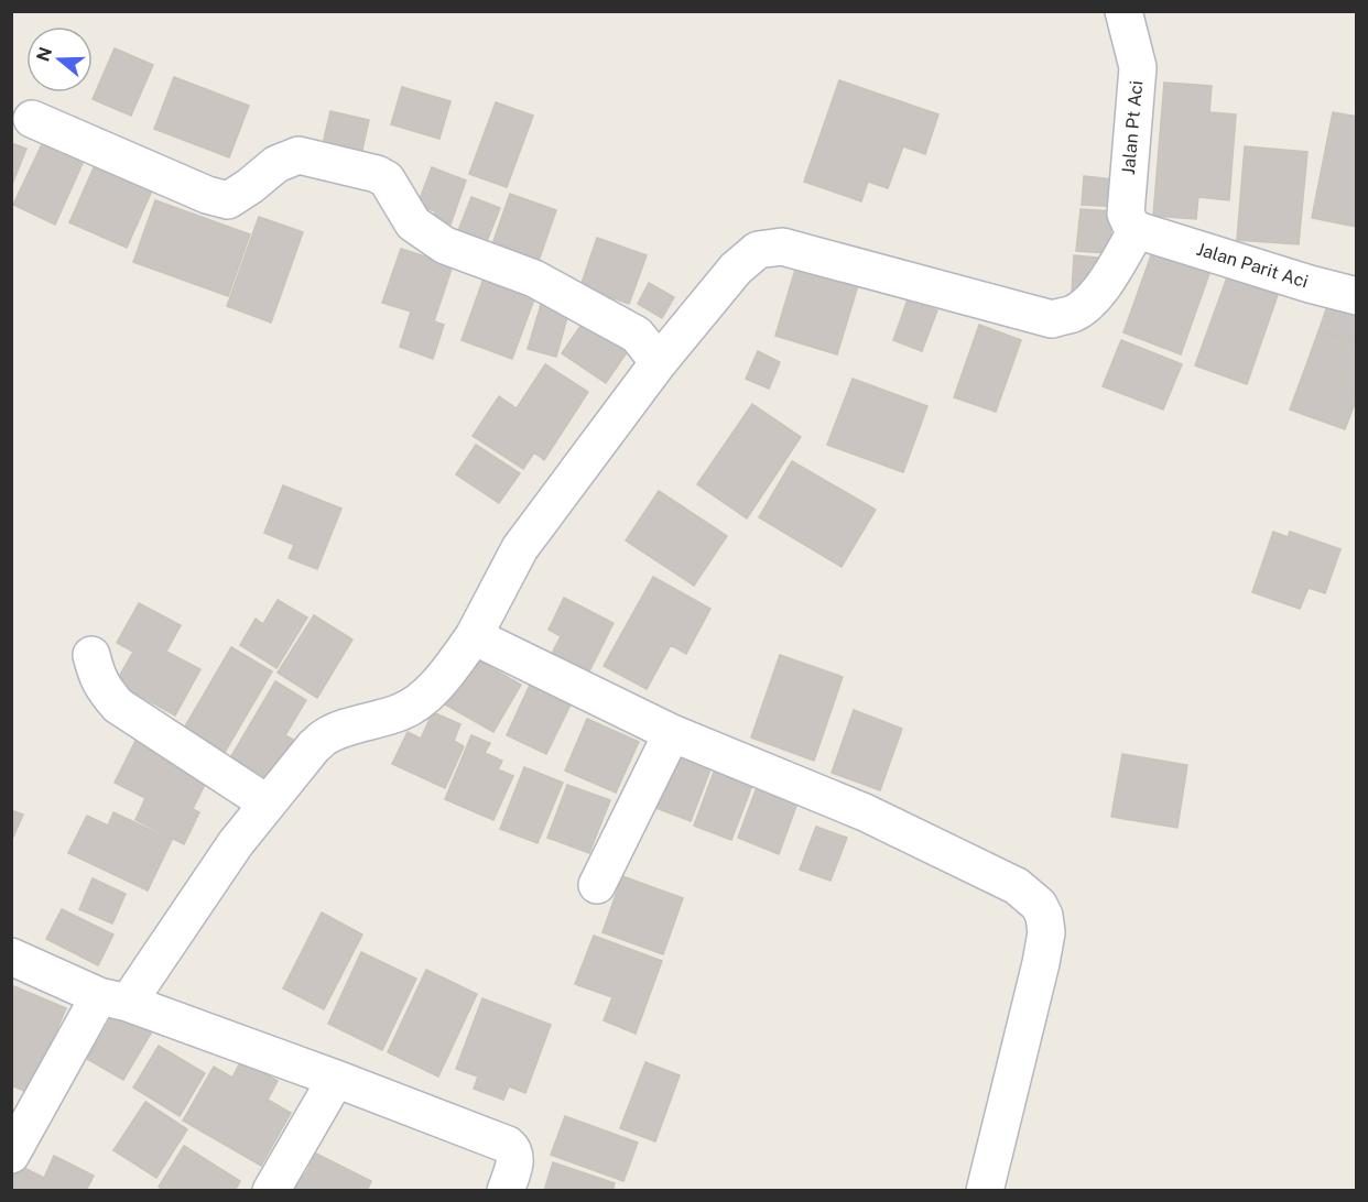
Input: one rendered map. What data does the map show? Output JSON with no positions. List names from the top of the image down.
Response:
{
  "streets": {
    "street": ["Jalan Pt Aci", "Jalan Parit Aci"]
  },
  "crossings": [
    ["Jalan Pt Aci", "Jalan Parit Aci"]
  ],
  "north": "left"
}
